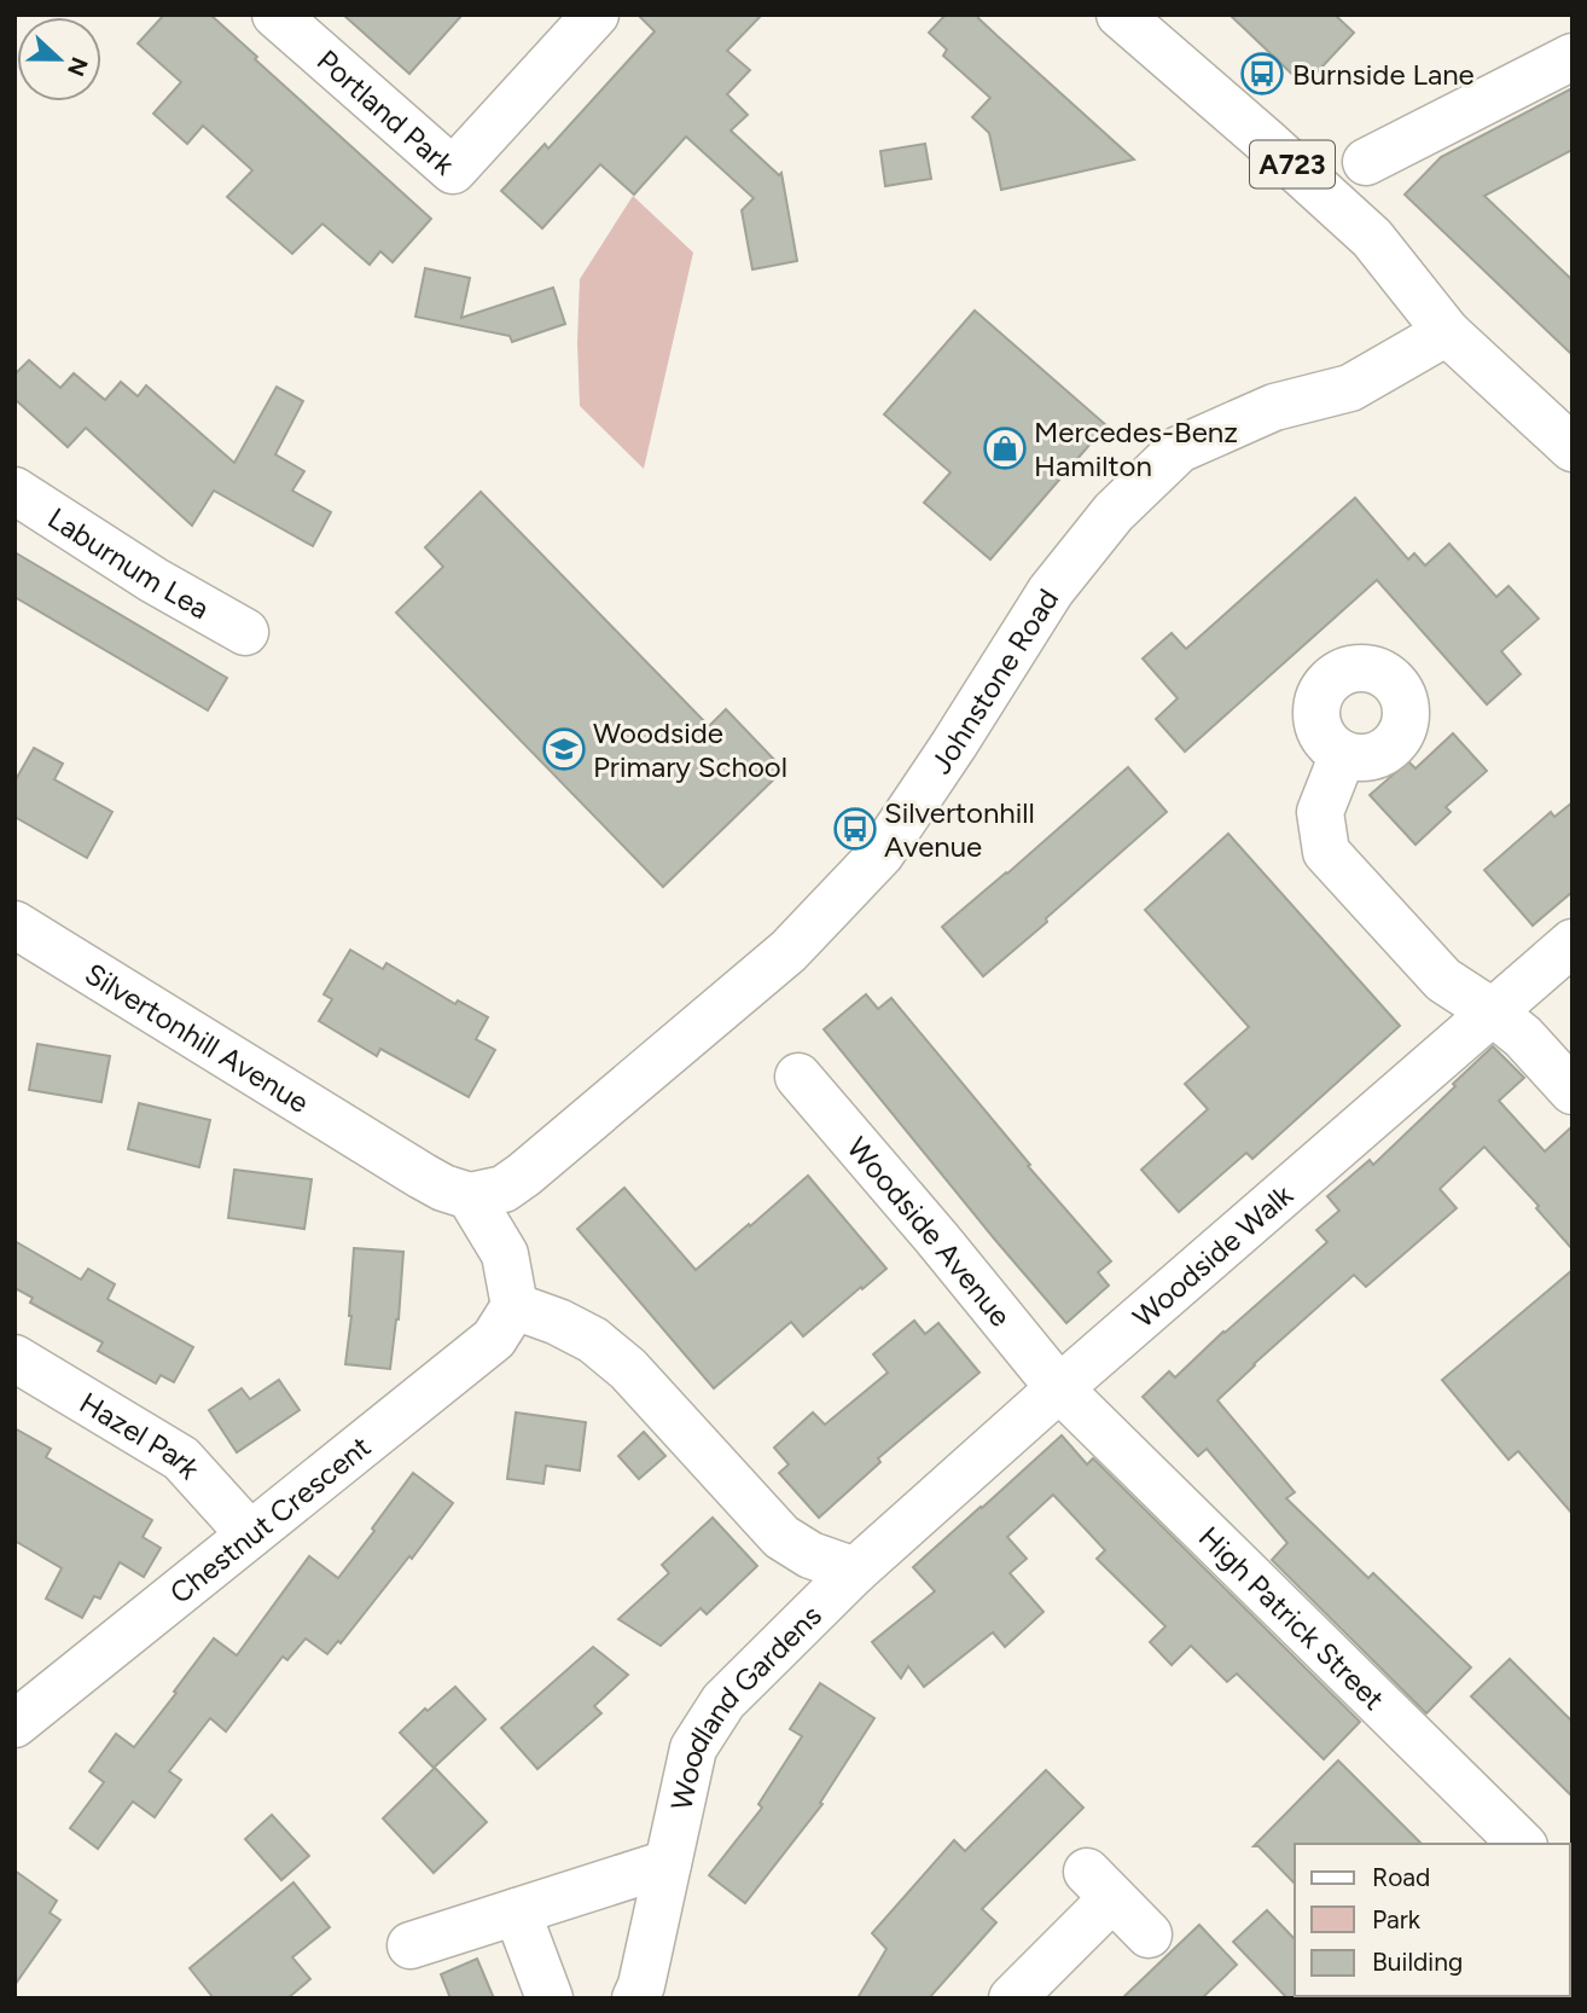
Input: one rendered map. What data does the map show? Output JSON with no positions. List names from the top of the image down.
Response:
{
  "streets": {
    "street": [
      "Portland Park",
      "A723",
      "Laburnum Lea",
      "Johnstone Road",
      "Silvertonhill Avenue",
      "Woodside Avenue",
      "Woodside Walk",
      "Hazel Park",
      "Chestnut Crescent",
      "High Patrick Street",
      "Woodland Gardens"
    ]
  },
  "crossings": [
    ["A723", "Johnstone Road"],
    ["Johnstone Road", "Silvertonhill Avenue"],
    ["Woodside Avenue", "Woodside Walk"],
    ["Woodside Avenue", "High Patrick Street"],
    ["Woodside Walk", "High Patrick Street"],
    ["Woodside Walk", "Woodland Gardens"],
    ["Hazel Park", "Chestnut Crescent"]
  ],
  "places": {
    "bus stop": ["Burnside Lane", "Silvertonhill Avenue"],
    "shop": ["Mercedes-Benz Hamilton"],
    "school or university": ["Woodside Primary School"]
  },
  "legend": ["Road", "Park", "Building"],
  "north": "right"
}
